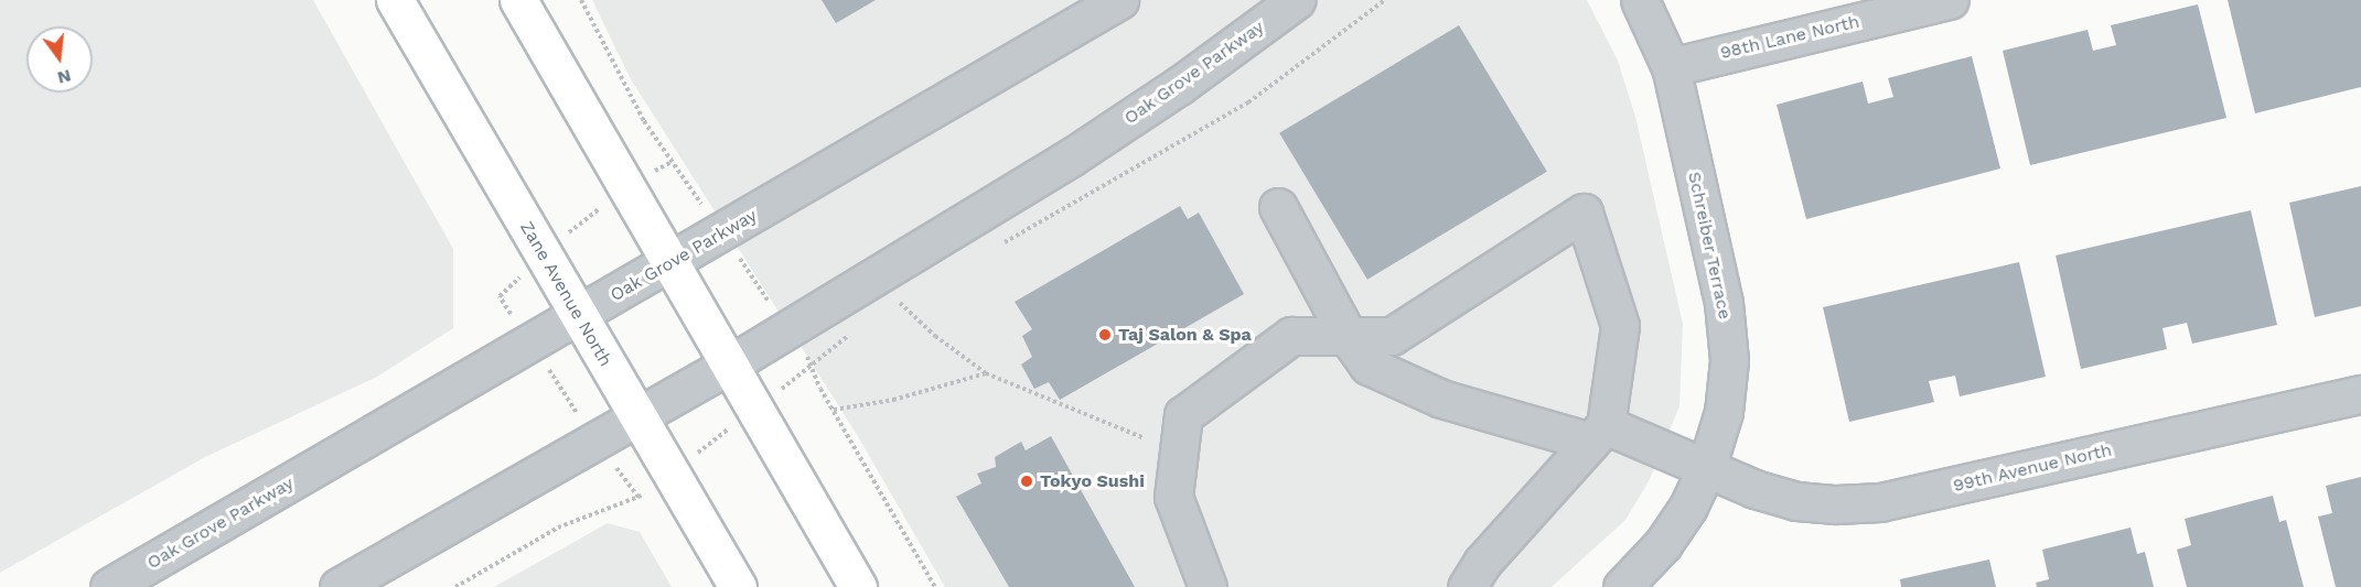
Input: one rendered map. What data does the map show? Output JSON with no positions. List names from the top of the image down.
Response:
{
  "streets": {
    "main road": ["Zane Avenue North"],
    "street": [
      "98th Lane North",
      "Oak Grove Parkway",
      "Schreiber Terrace",
      "99th Avenue North"
    ]
  },
  "crossings": [
    ["98th Lane North", "Schreiber Terrace"],
    ["Oak Grove Parkway", "Zane Avenue North"],
    ["Schreiber Terrace", "99th Avenue North"]
  ],
  "places": ["Taj Salon & Spa", "Tokyo Sushi"],
  "north": "bottom"
}
